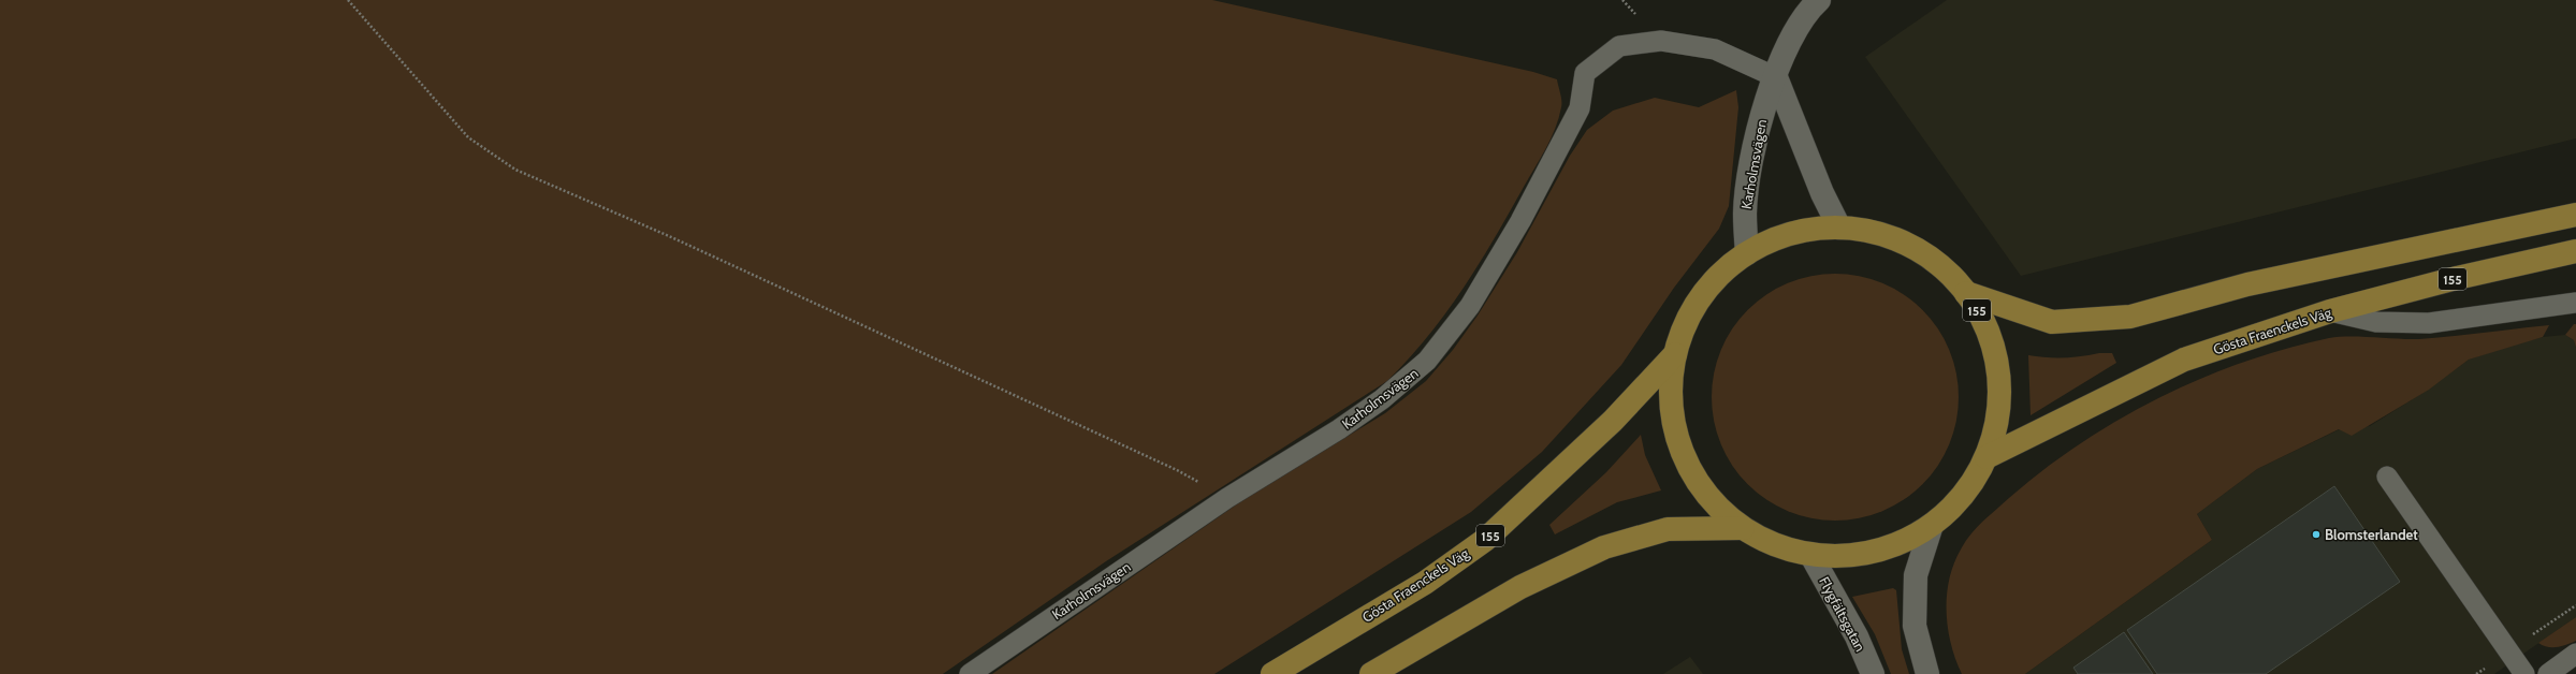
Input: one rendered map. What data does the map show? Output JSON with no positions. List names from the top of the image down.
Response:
{
  "streets": {
    "main road": ["155", "Gösta Fraenckels Väg"],
    "street": ["Karholmsvägen", "Flygfältsgatan"]
  },
  "crossings": [
    ["Karholmsvägen", "Gösta Fraenckels Väg"],
    ["Gösta Fraenckels Väg", "Flygfältsgatan"]
  ],
  "places": ["Blomsterlandet"]
}
